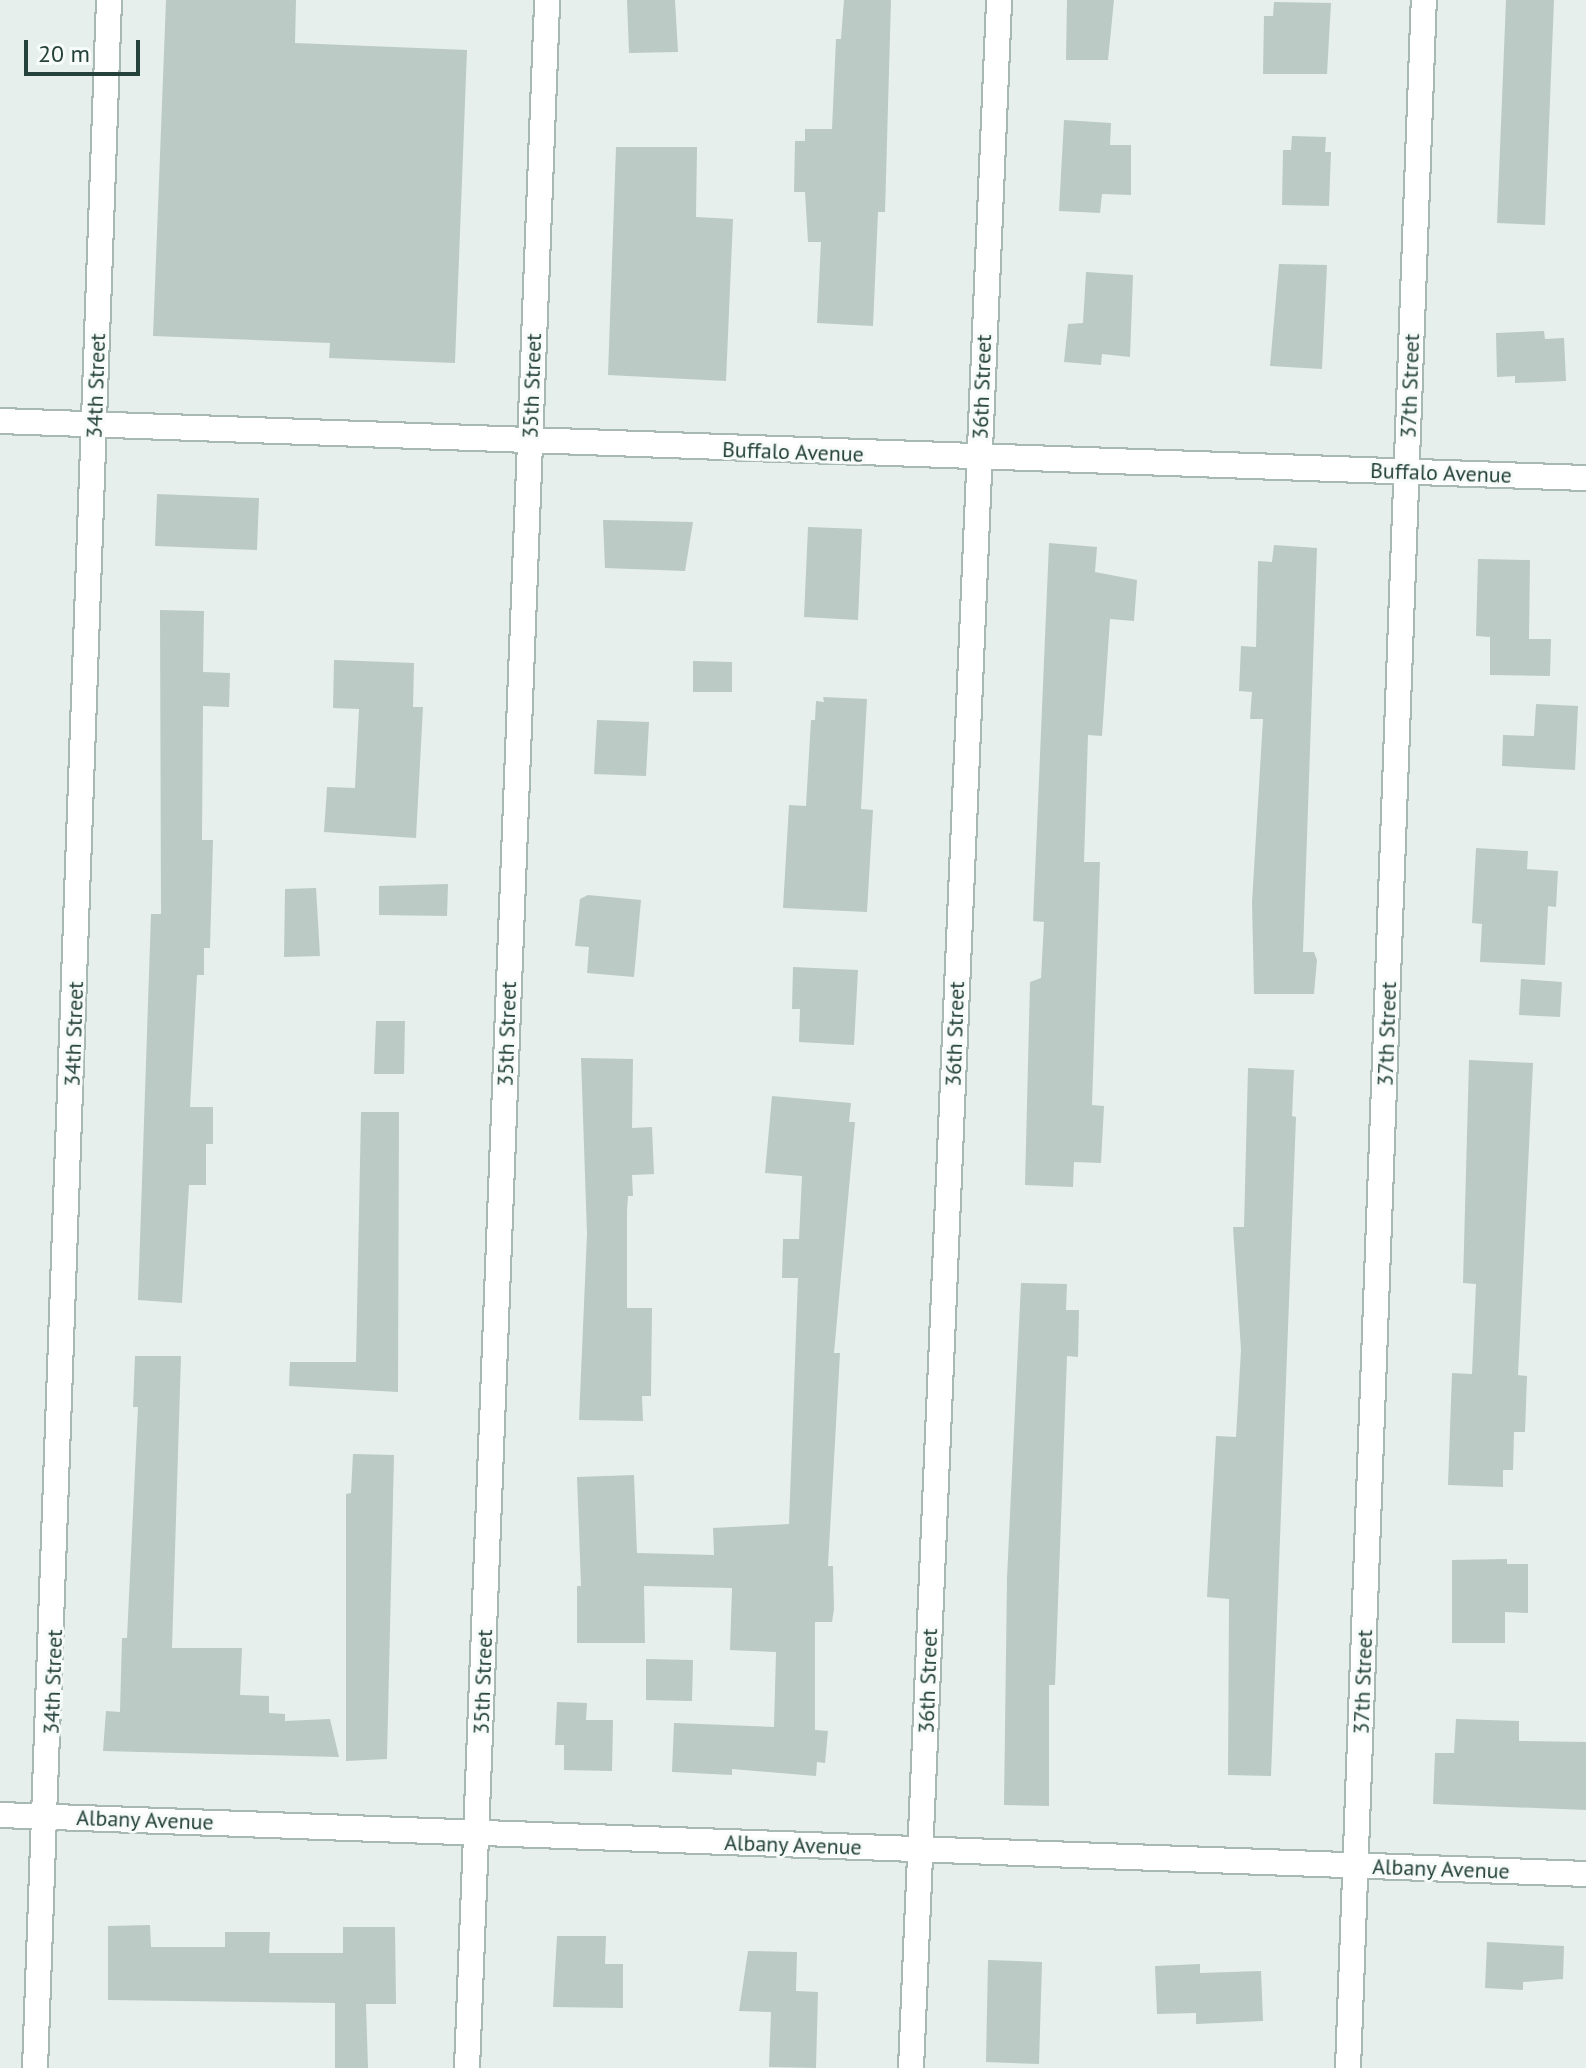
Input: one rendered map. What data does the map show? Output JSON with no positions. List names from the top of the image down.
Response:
{
  "streets": {
    "street": [
      "34th Street",
      "35th Street",
      "37th Street",
      "36th Street",
      "Buffalo Avenue",
      "Albany Avenue"
    ]
  },
  "crossings": [
    ["34th Street", "Buffalo Avenue"],
    ["34th Street", "Albany Avenue"],
    ["35th Street", "Buffalo Avenue"],
    ["35th Street", "Albany Avenue"],
    ["37th Street", "Buffalo Avenue"],
    ["37th Street", "Albany Avenue"],
    ["36th Street", "Buffalo Avenue"],
    ["36th Street", "Albany Avenue"]
  ],
  "scale_bar": "20 m"
}
